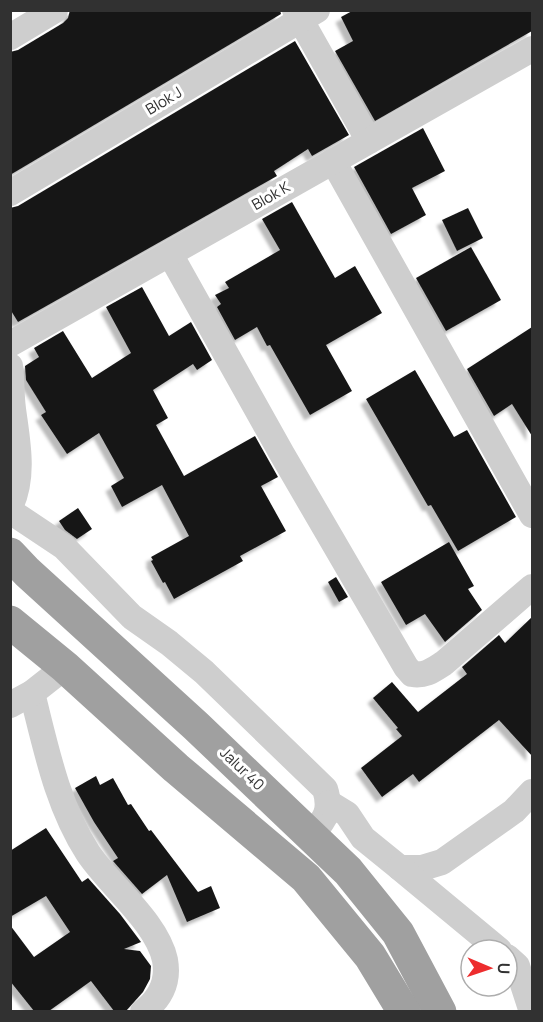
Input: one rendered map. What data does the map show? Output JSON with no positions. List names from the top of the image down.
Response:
{
  "streets": {
    "highway": ["Jalur 40"],
    "street": ["Blok J", "Blok K"]
  },
  "north": "right"
}
